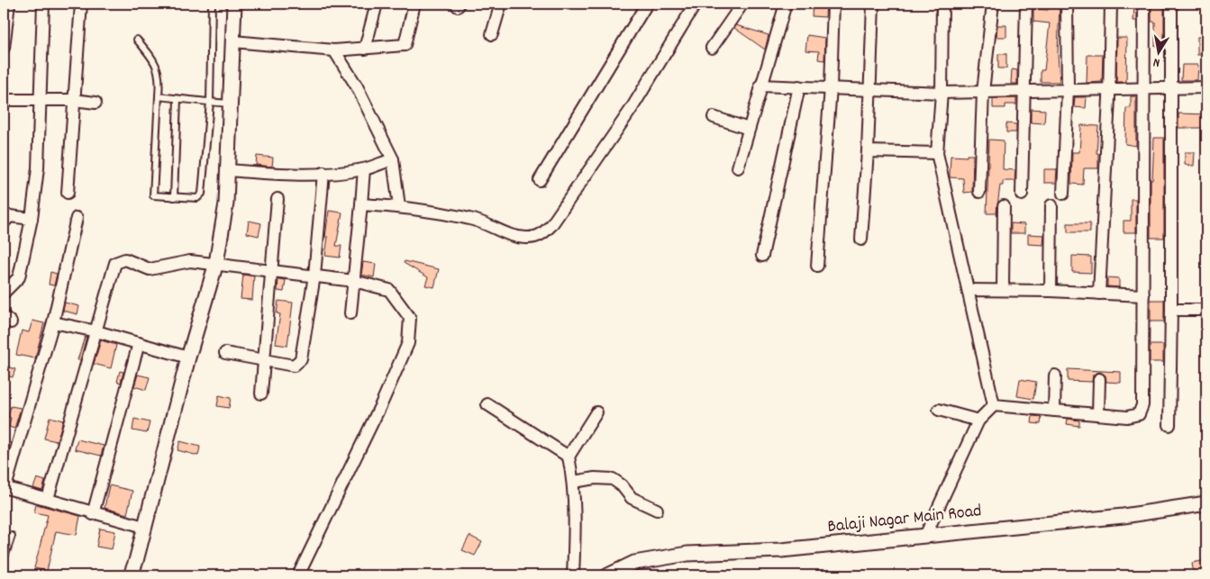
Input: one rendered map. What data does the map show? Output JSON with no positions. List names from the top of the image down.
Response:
{
  "streets": {
    "street": ["Balaji Nagar Main Road"]
  },
  "north": "bottom"
}
